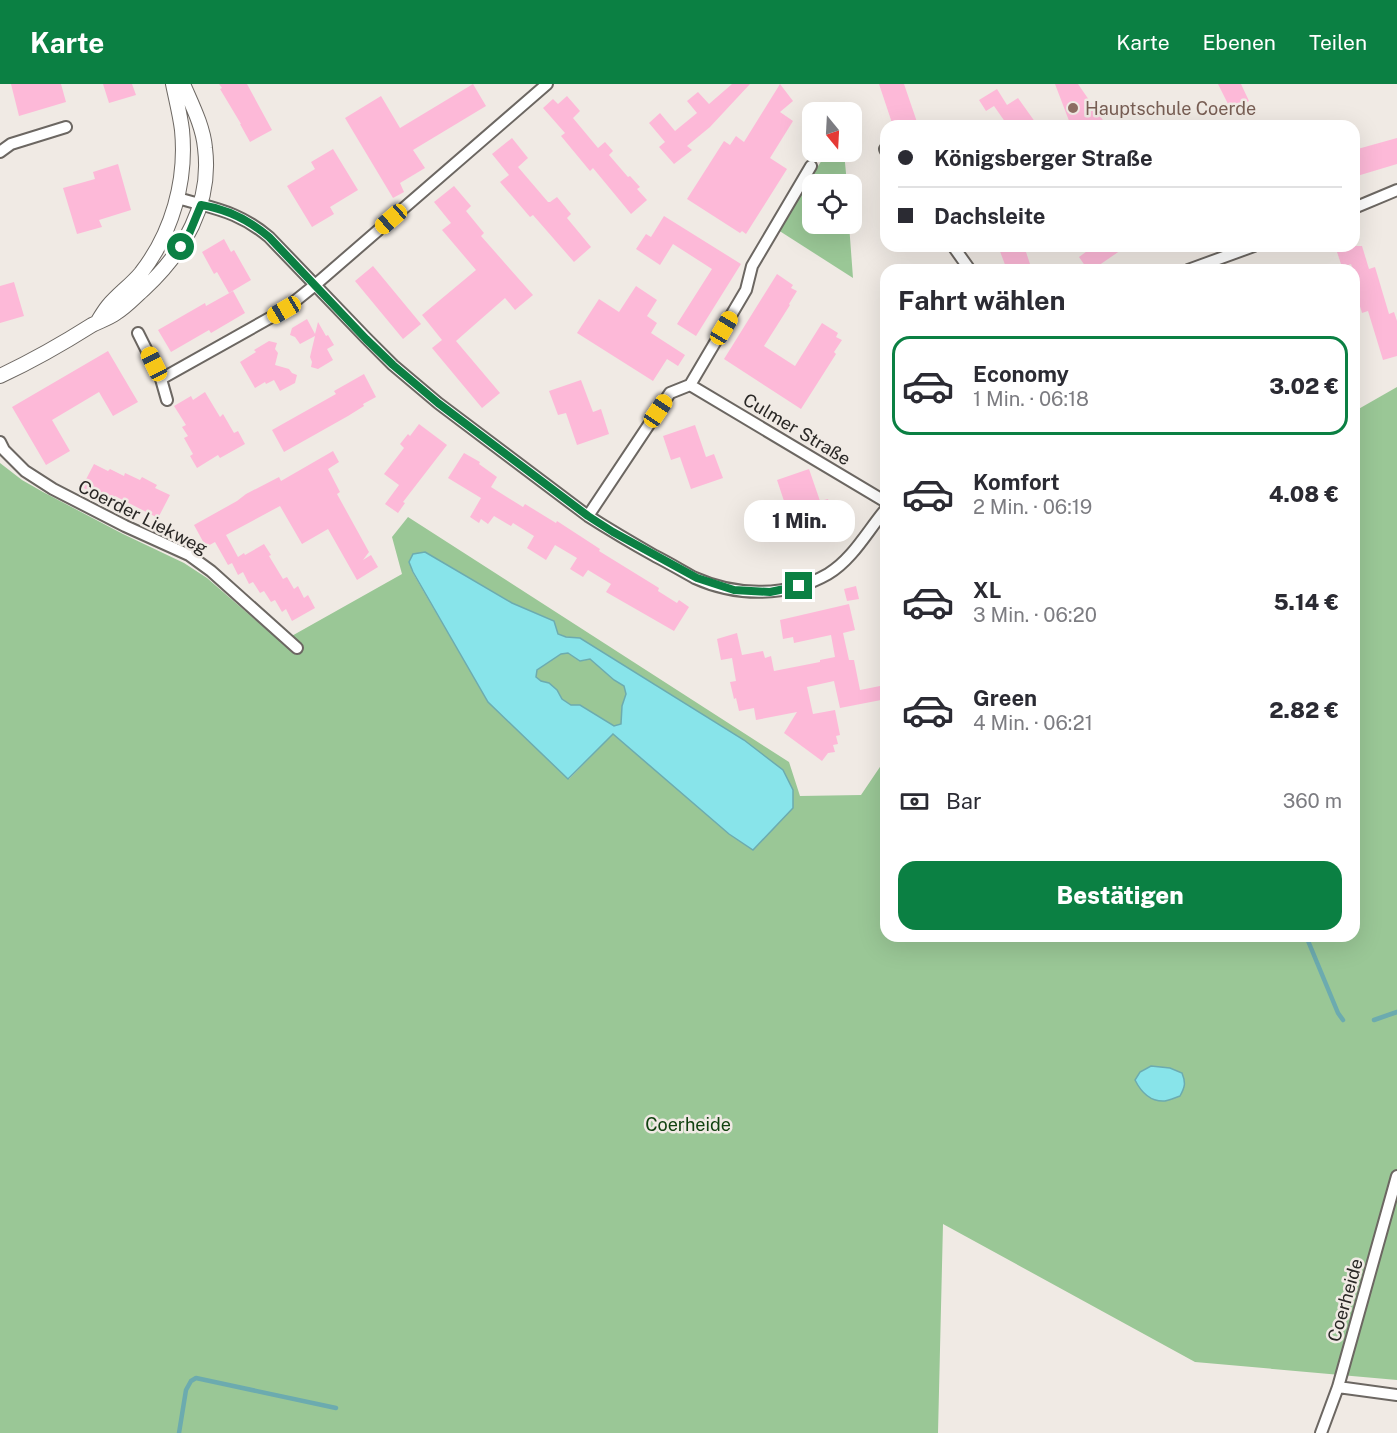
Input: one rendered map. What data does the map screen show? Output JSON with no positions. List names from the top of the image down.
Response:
{
  "streets": {
    "street": ["Culmer Straße", "Coerder Liekweg", "Coerheide"]
  },
  "parks": ["Coerheide"],
  "places": ["Hauptschule Coerde"],
  "north": "bottom",
  "page": {
    "header": "Karte",
    "nav": ["Karte", "Ebenen", "Teilen"],
    "banner": ["Königsberger Straße", "Dachsleite"],
    "heading": "Fahrt wählen",
    "list": [
      {
        "name": "Economy",
        "note": "1 Min. · 06:18",
        "value": "3.02 €"
      },
      {
        "name": "Komfort",
        "note": "2 Min. · 06:19",
        "value": "4.08 €"
      },
      {
        "name": "XL",
        "note": "3 Min. · 06:20",
        "value": "5.14 €"
      },
      {
        "name": "Green",
        "note": "4 Min. · 06:21",
        "value": "2.82 €"
      }
    ],
    "bubble": "1 Min.",
    "pay": ["Bar", "360 m"],
    "buttons": "Bestätigen"
  }
}
